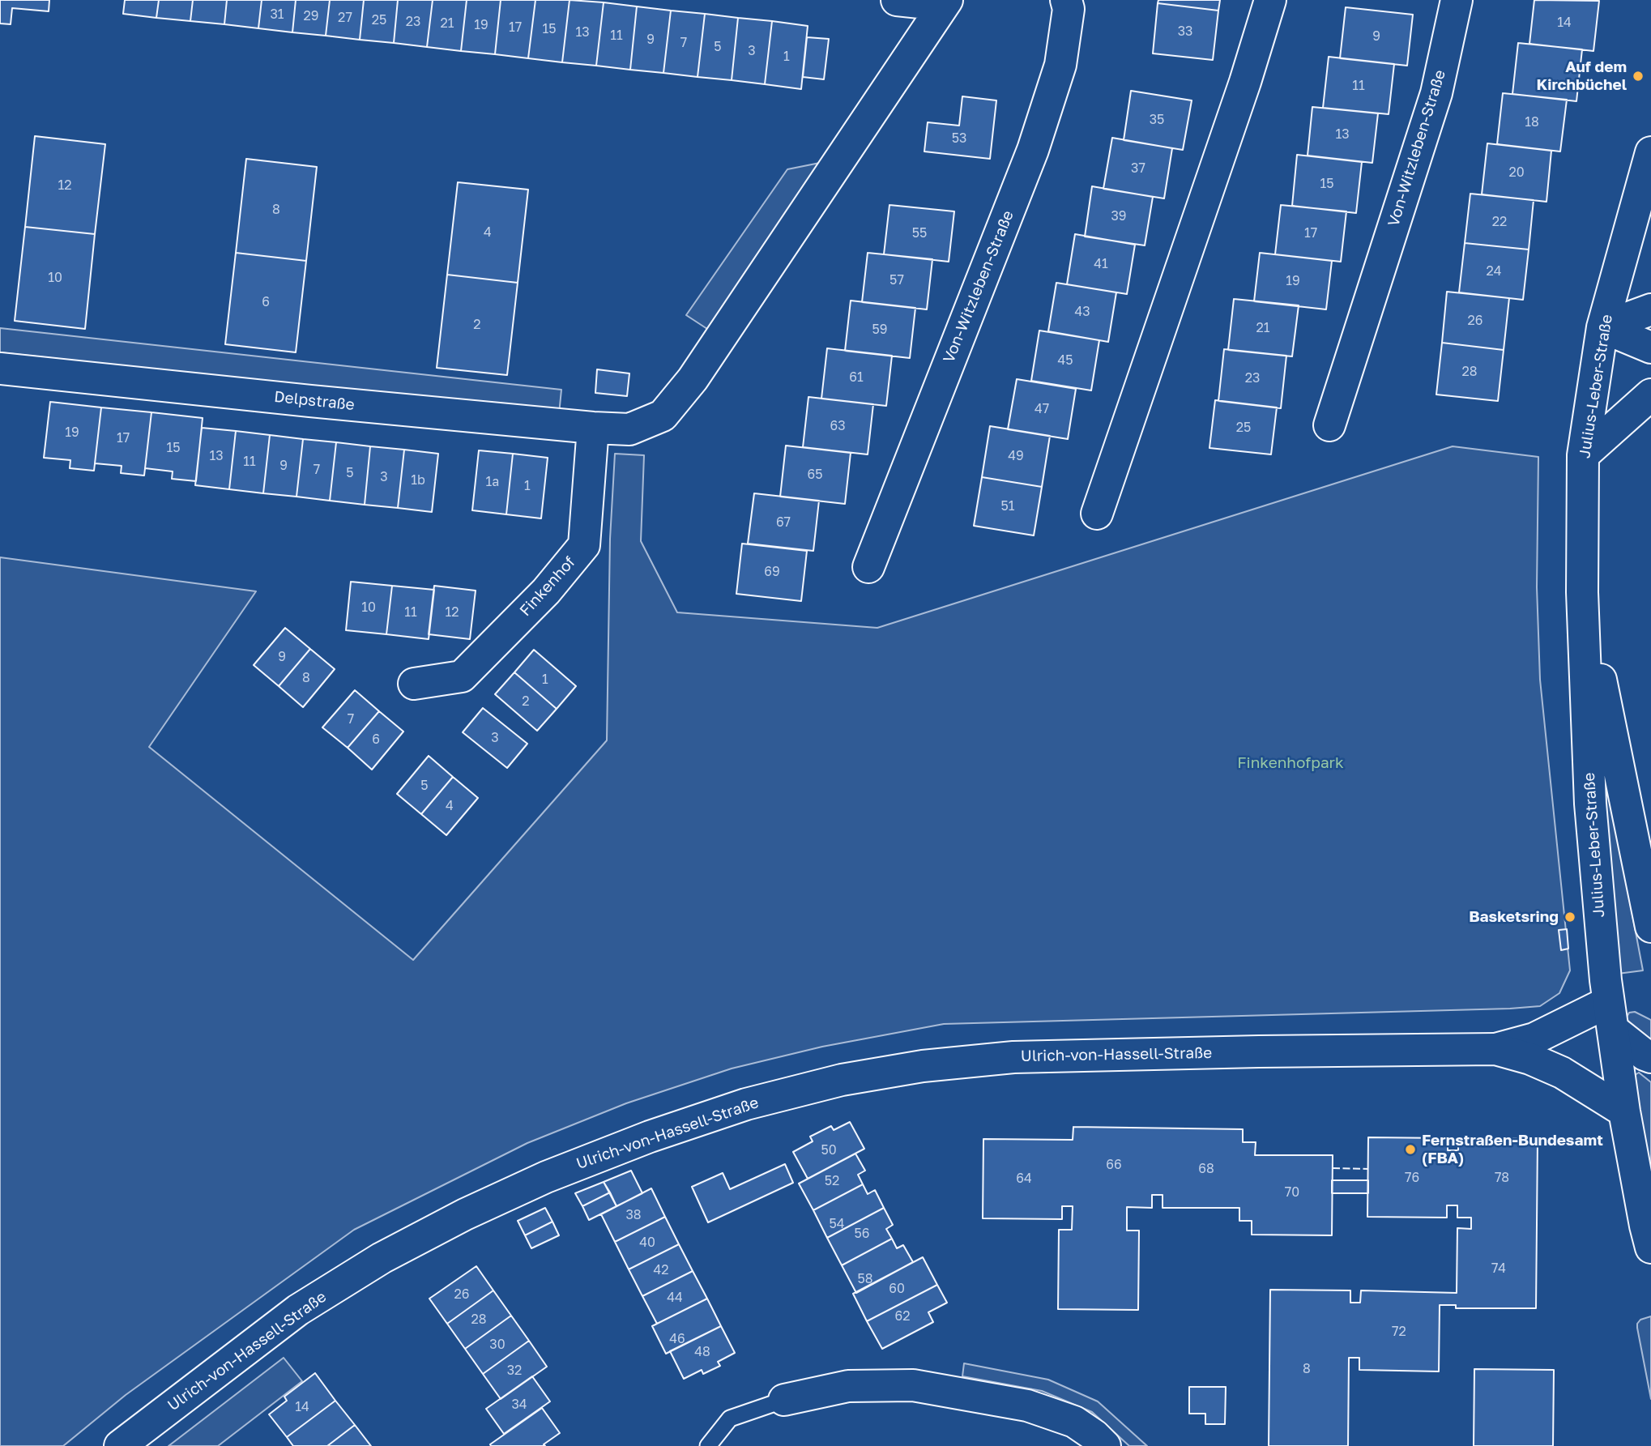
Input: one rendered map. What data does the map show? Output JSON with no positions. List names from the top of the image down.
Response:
{
  "streets": {
    "street": [
      "Von-Witzleben-Straße",
      "Julius-Leber-Straße",
      "Delpstraße",
      "Finkenhof",
      "Ulrich-von-Hassell-Straße"
    ]
  },
  "crossings": [
    ["Julius-Leber-Straße", "Ulrich-von-Hassell-Straße"],
    ["Delpstraße", "Finkenhof"]
  ],
  "parks": ["Finkenhofpark"],
  "places": ["Auf dem Kirchbüchel", "Basketsring", "Fernstraßen-Bundesamt (FBA)"],
  "house_numbers": [
    "31",
    "29",
    "27",
    "25",
    "23",
    "14",
    "21",
    "19",
    "17",
    "15",
    "33",
    "13",
    "11",
    "9",
    "9",
    "7",
    "5",
    "3",
    "1",
    "11",
    "35",
    "18",
    "13",
    "53",
    "37",
    "20",
    "15",
    "12",
    "8",
    "39",
    "22",
    "4",
    "55",
    "17",
    "41",
    "24",
    "10",
    "57",
    "19",
    "6",
    "43",
    "26",
    "2",
    "21",
    "59",
    "45",
    "28",
    "61",
    "23",
    "47",
    "63",
    "25",
    "19",
    "17",
    "15",
    "13",
    "49",
    "11",
    "9",
    "7",
    "5",
    "65",
    "3",
    "1b",
    "1a",
    "1",
    "51",
    "67",
    "69",
    "10",
    "11",
    "12",
    "9",
    "8",
    "1",
    "2",
    "7",
    "3",
    "6",
    "5",
    "4",
    "50",
    "66",
    "68",
    "76",
    "78",
    "64",
    "52",
    "70",
    "38",
    "54",
    "56",
    "40",
    "74",
    "42",
    "58",
    "60",
    "26",
    "44",
    "62",
    "28",
    "72",
    "46",
    "30",
    "48",
    "8",
    "32",
    "34",
    "14"
  ]
}
